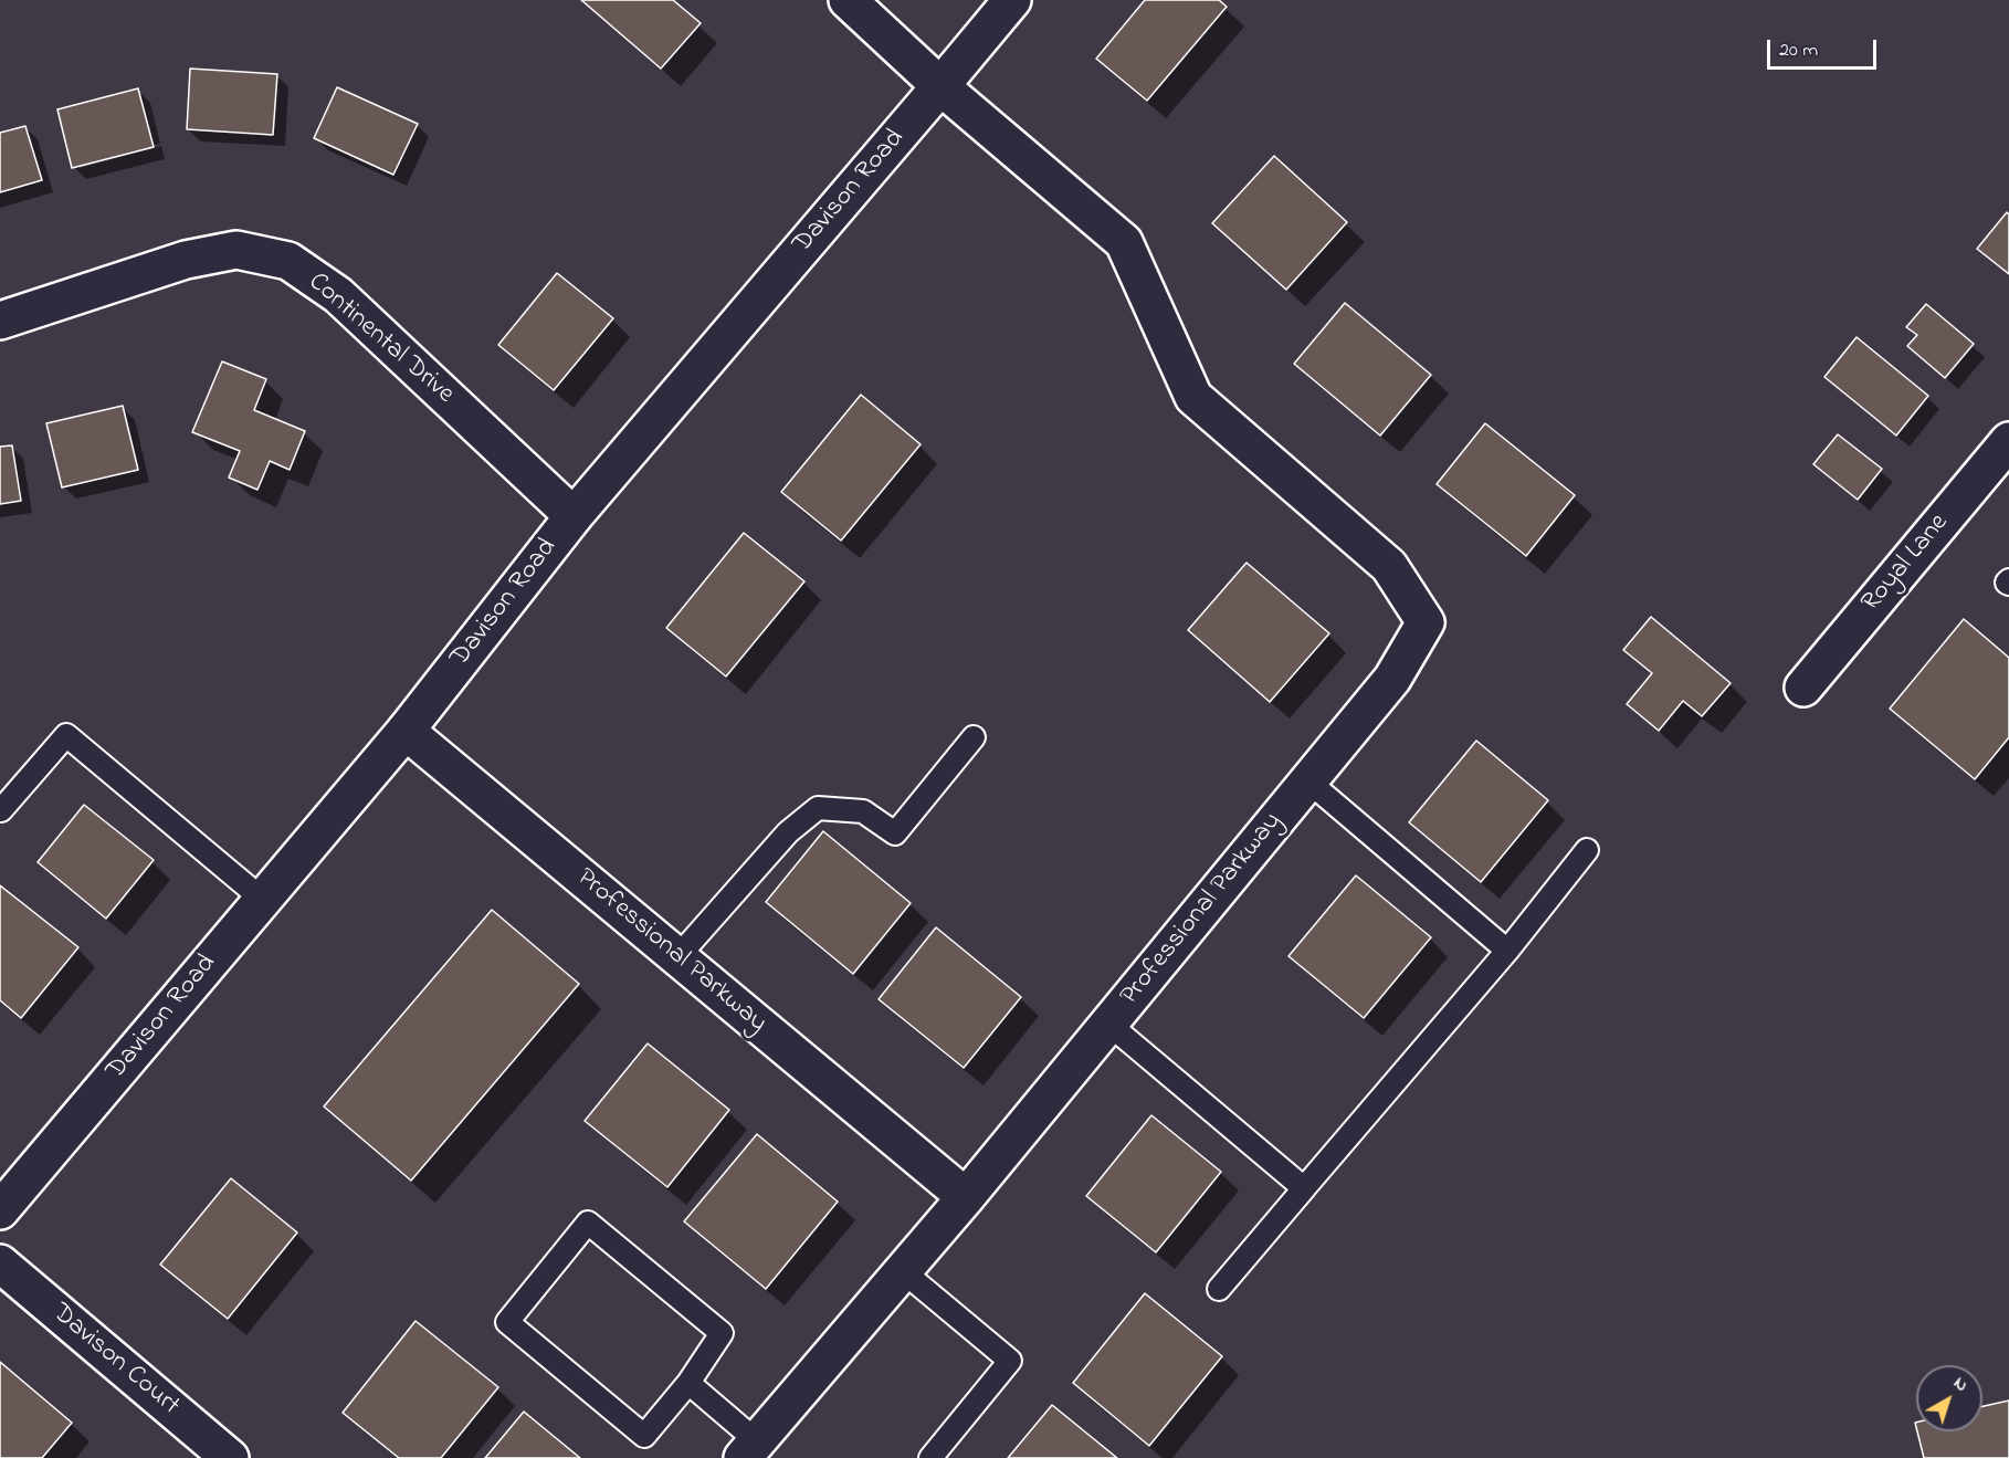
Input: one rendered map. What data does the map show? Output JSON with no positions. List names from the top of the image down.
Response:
{
  "streets": {
    "street": [
      "Davison Road",
      "Continental Drive",
      "Royal Lane",
      "Professional Parkway",
      "Davison Court"
    ]
  },
  "crossings": [
    ["Davison Road", "Continental Drive"],
    ["Davison Road", "Professional Parkway"]
  ],
  "scale_bar": "20 m",
  "north": "top right"
}
